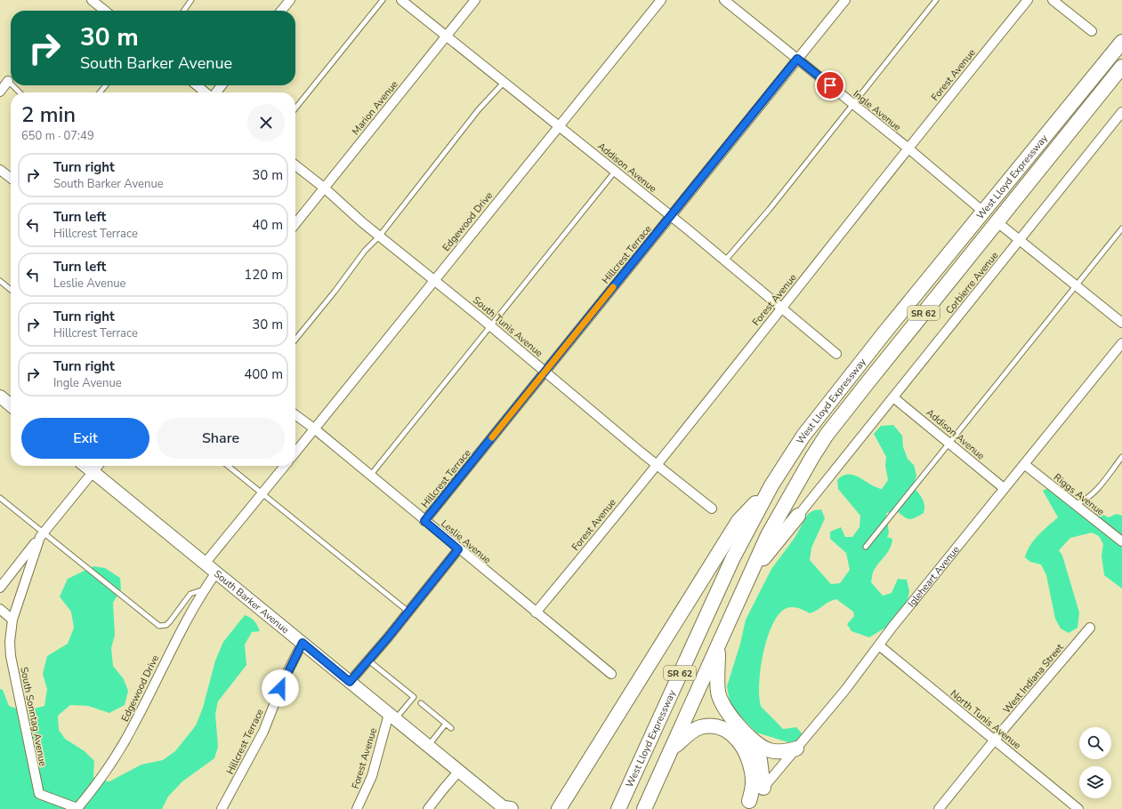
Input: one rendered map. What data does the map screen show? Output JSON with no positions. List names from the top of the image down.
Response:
{
  "streets": {
    "highway": ["West Lloyd Expressway", "SR 62"],
    "main road": ["Igleheart Avenue", "South Barker Avenue"],
    "street": [
      "Forest Avenue",
      "Marion Avenue",
      "Ingle Avenue",
      "Addison Avenue",
      "Edgewood Drive",
      "Hillcrest Terrace",
      "Corbierre Avenue",
      "South Tunis Avenue",
      "Riggs Avenue",
      "Leslie Avenue",
      "West Indiana Street",
      "South Sonntag Avenue",
      "North Tunis Avenue"
    ]
  },
  "crossings": [
    ["Forest Avenue", "Ingle Avenue"],
    ["Forest Avenue", "Addison Avenue"],
    ["Forest Avenue", "South Tunis Avenue"],
    ["Forest Avenue", "Leslie Avenue"],
    ["Forest Avenue", "South Barker Avenue"],
    ["Marion Avenue", "Addison Avenue"],
    ["Marion Avenue", "South Tunis Avenue"],
    ["Ingle Avenue", "West Lloyd Expressway"],
    ["Ingle Avenue", "Hillcrest Terrace"],
    ["Addison Avenue", "Edgewood Drive"],
    ["Addison Avenue", "Hillcrest Terrace"],
    ["Addison Avenue", "Corbierre Avenue"],
    ["Addison Avenue", "Igleheart Avenue"],
    ["Edgewood Drive", "South Tunis Avenue"],
    ["Edgewood Drive", "Leslie Avenue"],
    ["Edgewood Drive", "South Barker Avenue"],
    ["Edgewood Drive", "South Sonntag Avenue"],
    ["Hillcrest Terrace", "South Tunis Avenue"],
    ["Hillcrest Terrace", "Leslie Avenue"],
    ["Hillcrest Terrace", "South Barker Avenue"],
    ["Riggs Avenue", "Igleheart Avenue"],
    ["Igleheart Avenue", "North Tunis Avenue"],
    ["West Indiana Street", "North Tunis Avenue"]
  ],
  "page": {
    "turn": ["30 m", "South Barker Avenue"],
    "heading": ["2 min", "650 m · 07:49"],
    "list": [
      {
        "name": "Turn right",
        "note": "South Barker Avenue",
        "value": "30 m"
      },
      {
        "name": "Turn left",
        "note": "Hillcrest Terrace",
        "value": "40 m"
      },
      {
        "name": "Turn left",
        "note": "Leslie Avenue",
        "value": "120 m"
      },
      {
        "name": "Turn right",
        "note": "Hillcrest Terrace",
        "value": "30 m"
      },
      {
        "name": "Turn right",
        "note": "Ingle Avenue",
        "value": "400 m"
      }
    ],
    "buttons": ["Exit", "Share"]
  }
}
